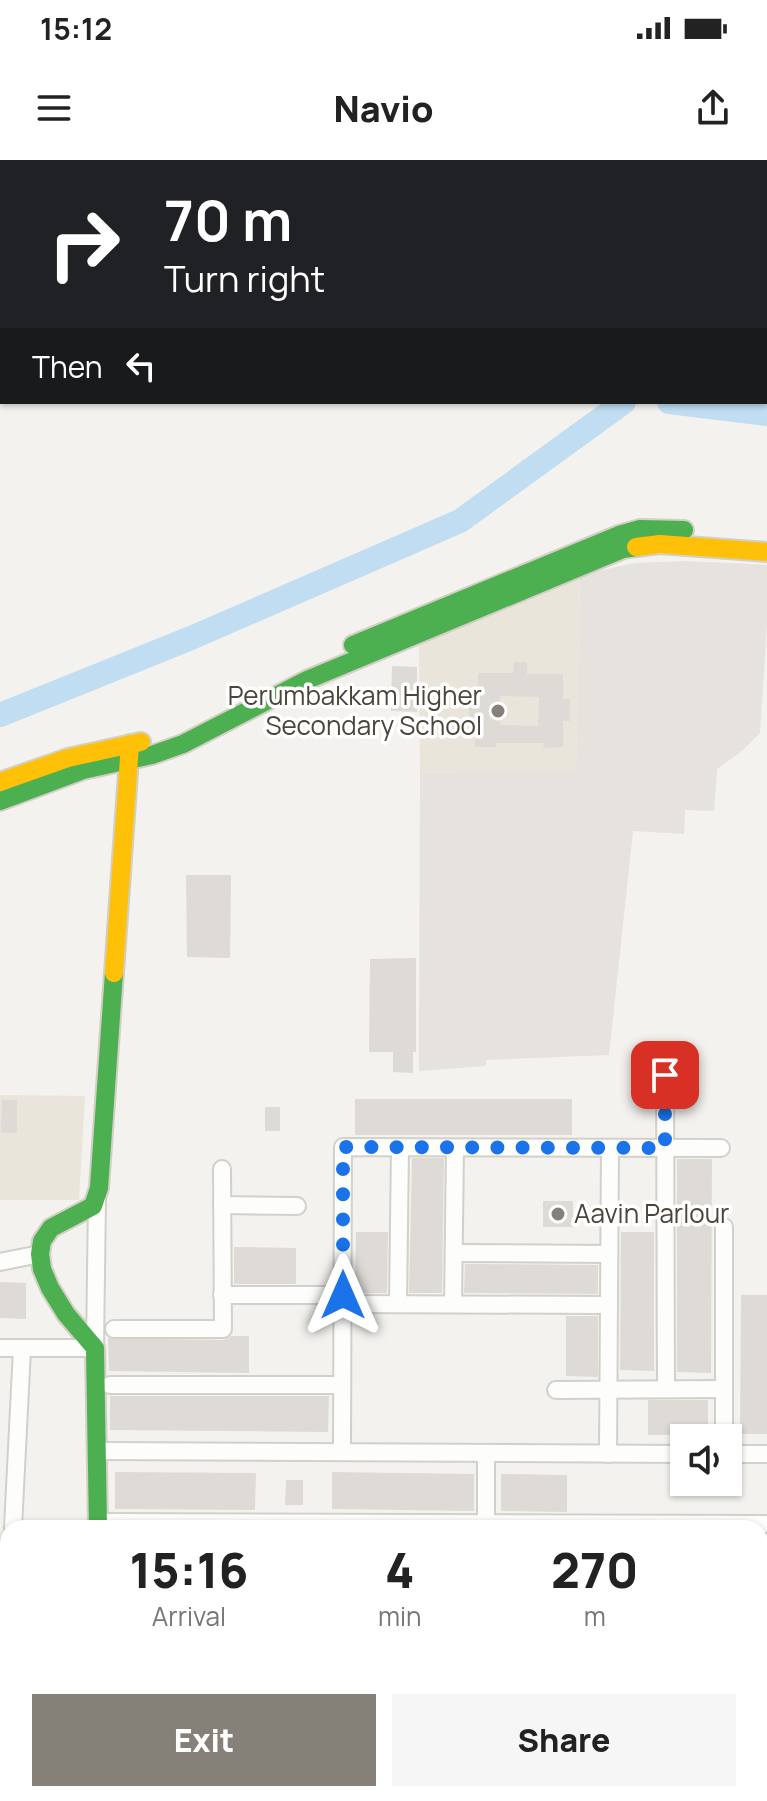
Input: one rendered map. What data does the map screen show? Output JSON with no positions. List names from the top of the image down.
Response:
{
  "places": ["Perumbakkam Higher Secondary School", "Aavin Parlour"],
  "page": {
    "status": "15:12",
    "header": "Navio",
    "turn": ["70 m", "Turn right"],
    "then": "Then",
    "eta": [
      "15:16",
      "Arrival",
      "4",
      "min",
      "270",
      "m"
    ],
    "buttons": ["Exit", "Share"]
  }
}
